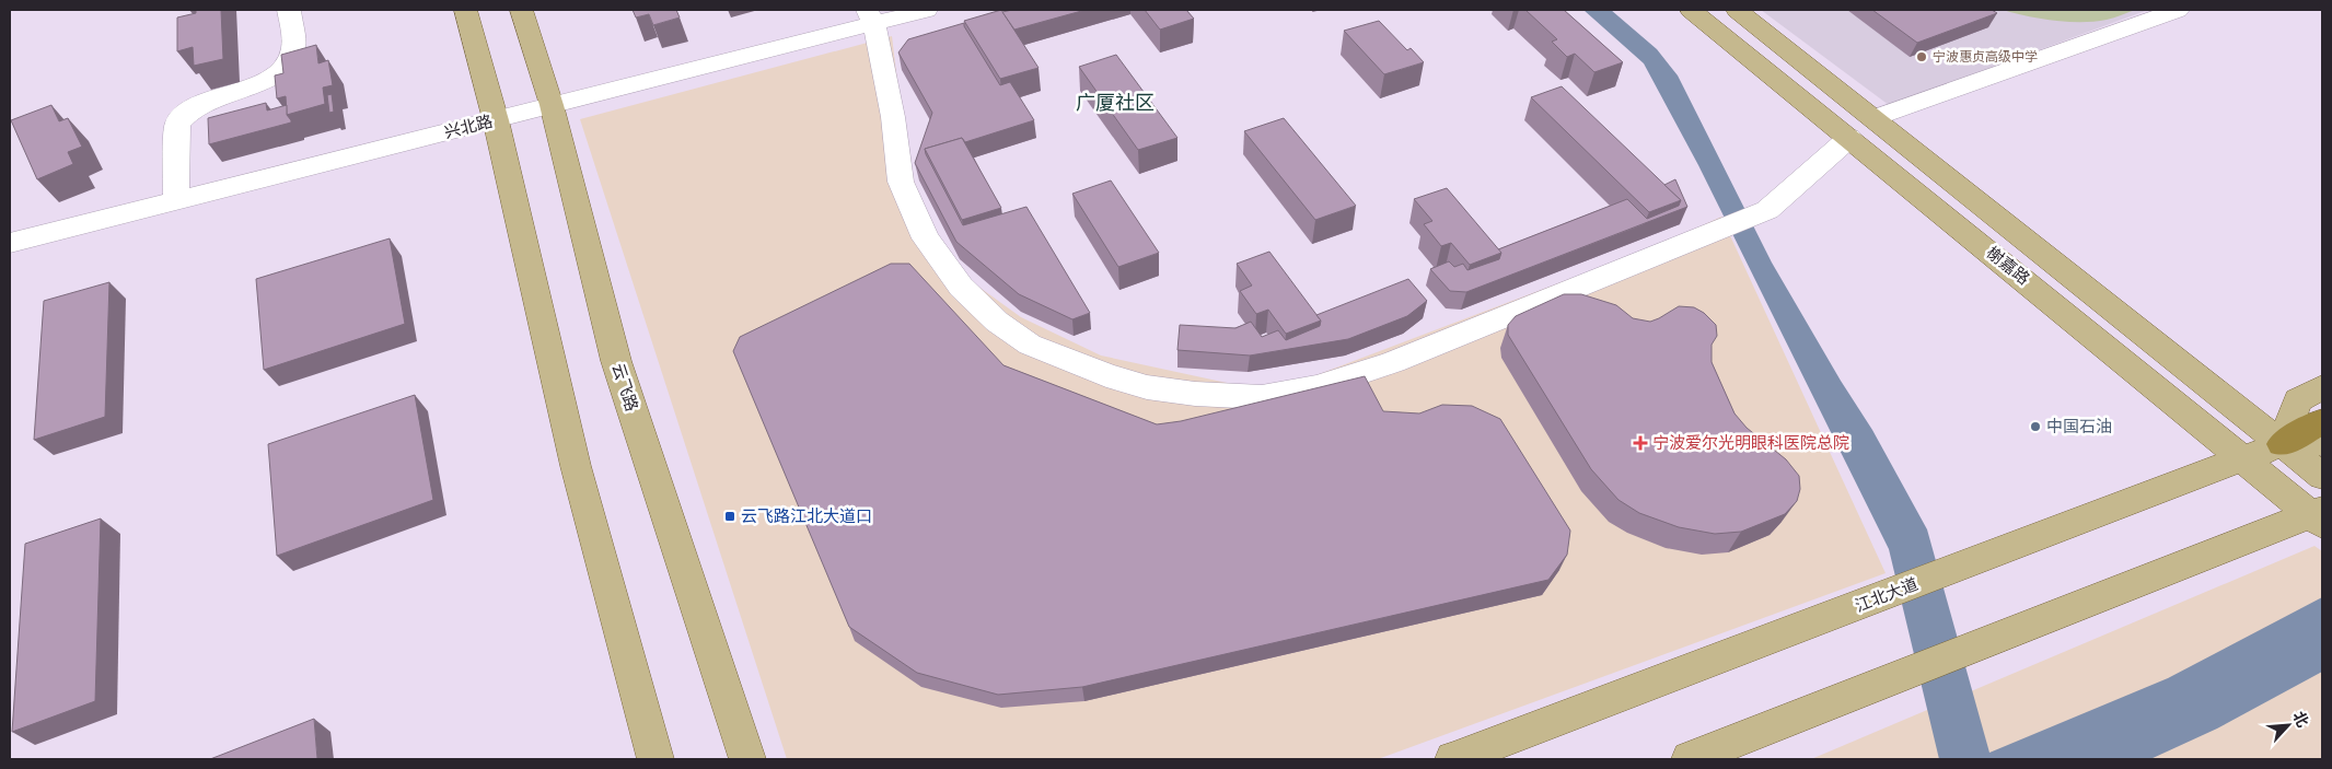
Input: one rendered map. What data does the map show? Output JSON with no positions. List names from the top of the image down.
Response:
{
  "streets": {
    "main road": ["榭嘉路", "云飞路", "江北大道"],
    "street": ["兴北路"]
  },
  "crossings": [
    ["兴北路", "云飞路"],
    ["榭嘉路", "江北大道"]
  ],
  "districts": ["广厦社区"],
  "places": {
    "other": ["宁波惠贞高级中学", "中国石油"],
    "health": ["宁波爱尔光明眼科医院总院"],
    "transit": ["云飞路江北大道口"]
  },
  "north": "top right"
}
